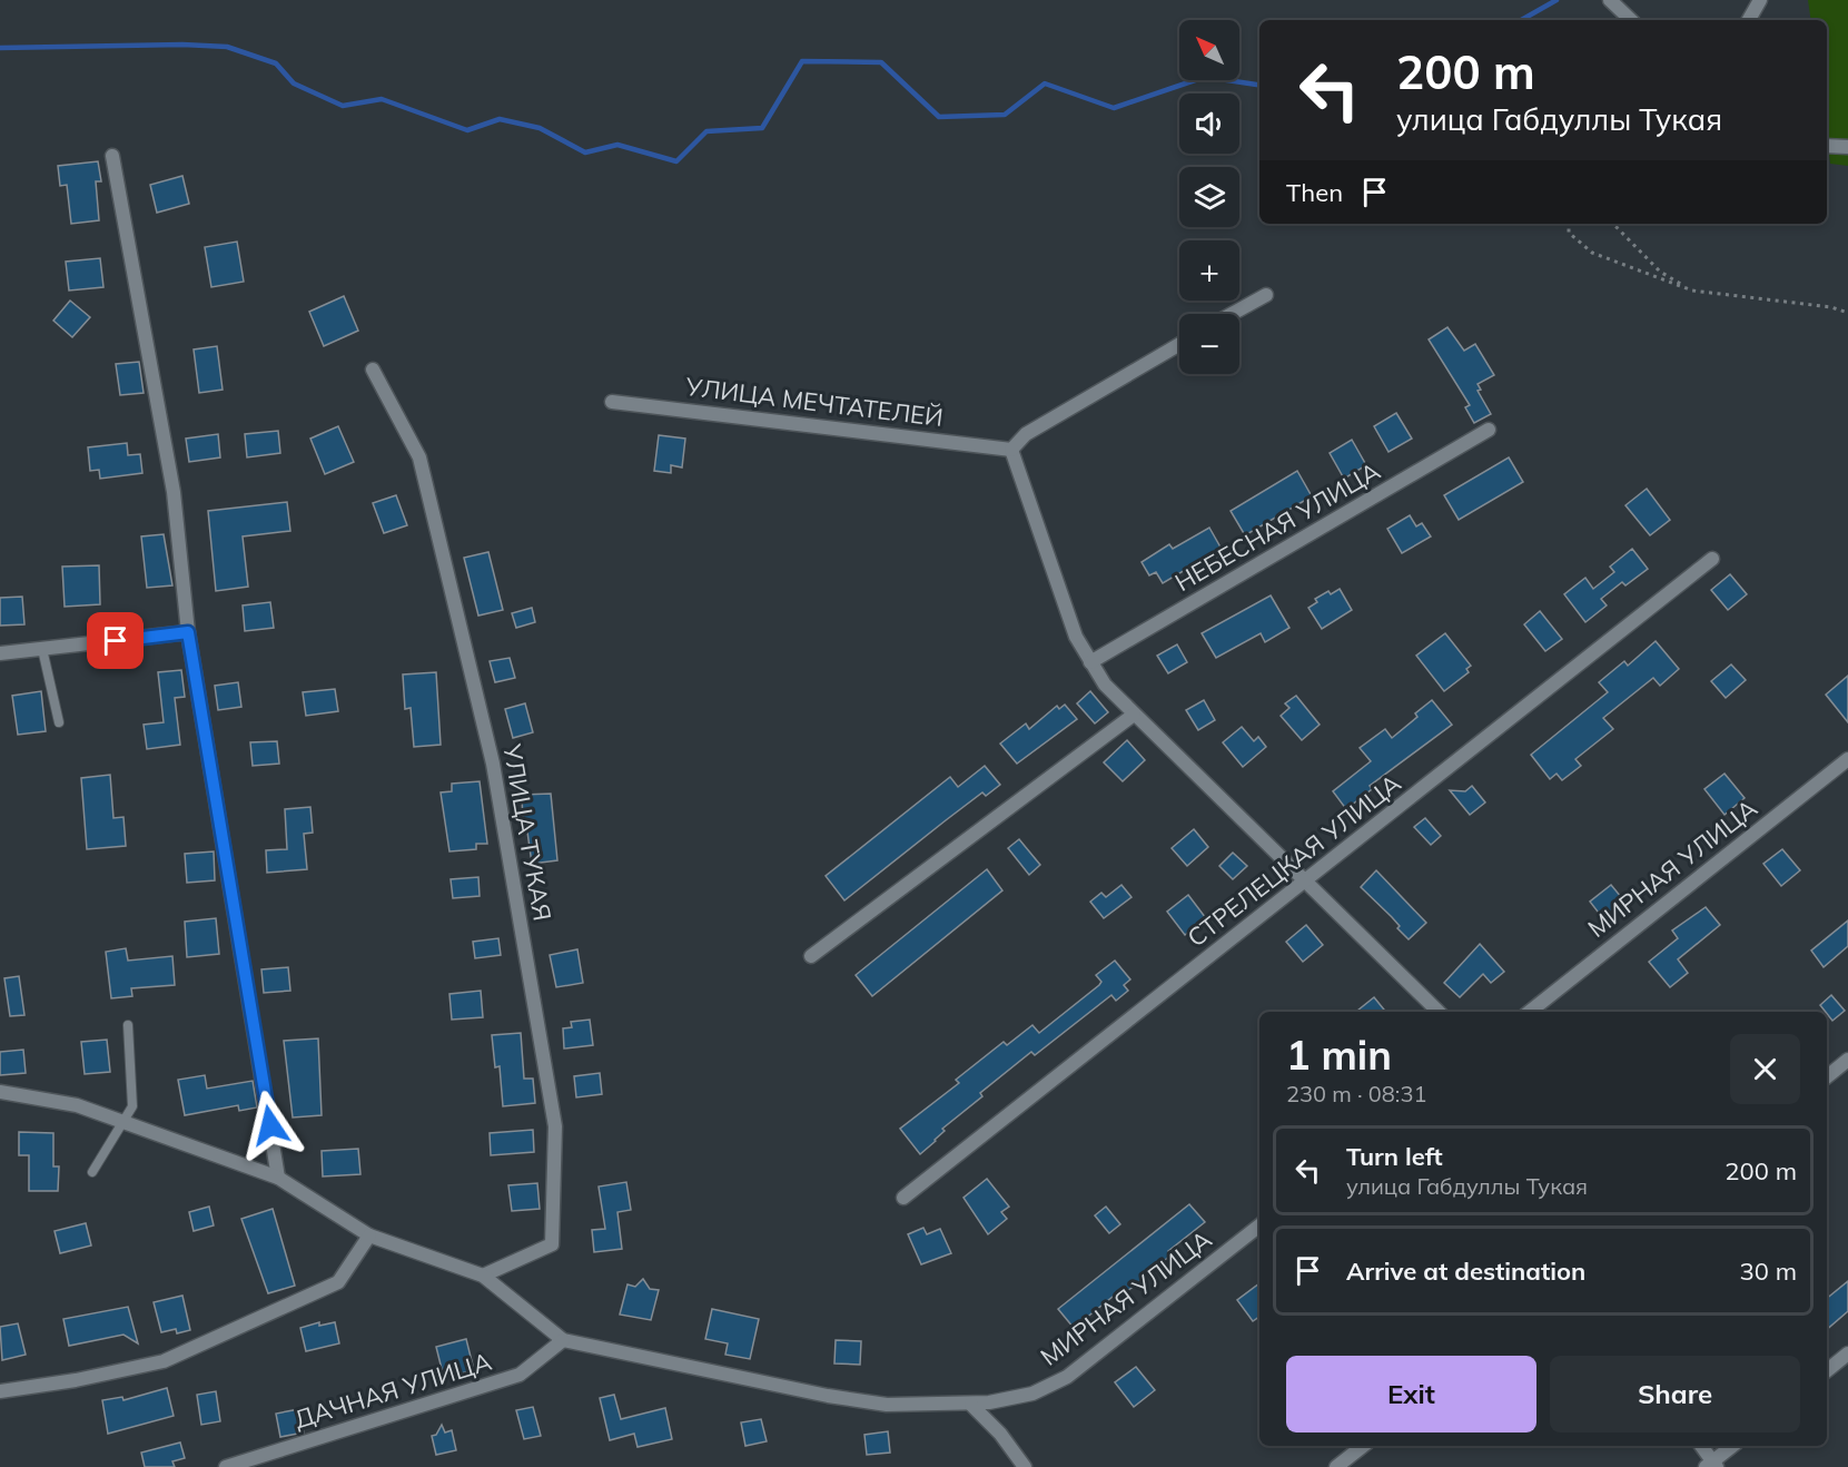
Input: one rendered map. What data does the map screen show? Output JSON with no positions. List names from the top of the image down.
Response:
{
  "streets": {
    "street": [
      "УЛИЦА МЕЧТАТЕЛЕЙ",
      "НЕБЕСНАЯ УЛИЦА",
      "УЛИЦА ТУКАЯ",
      "СТРЕЛЕЦКАЯ УЛИЦА",
      "МИРНАЯ УЛИЦА",
      "ДАЧНАЯ УЛИЦА"
    ]
  },
  "crossings": [
    ["МИРНАЯ УЛИЦА", "ДАЧНАЯ УЛИЦА"]
  ],
  "north": "top left",
  "page": {
    "map_buttons": ["+", "−"],
    "turn": ["200 m", "улица Габдуллы Тукая"],
    "then": "Then",
    "heading": ["1 min", "230 m · 08:31"],
    "list": [
      {
        "name": "Turn left",
        "note": "улица Габдуллы Тукая",
        "value": "200 m"
      },
      {
        "name": "Arrive at destination",
        "value": "30 m"
      }
    ],
    "buttons": ["Exit", "Share"]
  }
}
